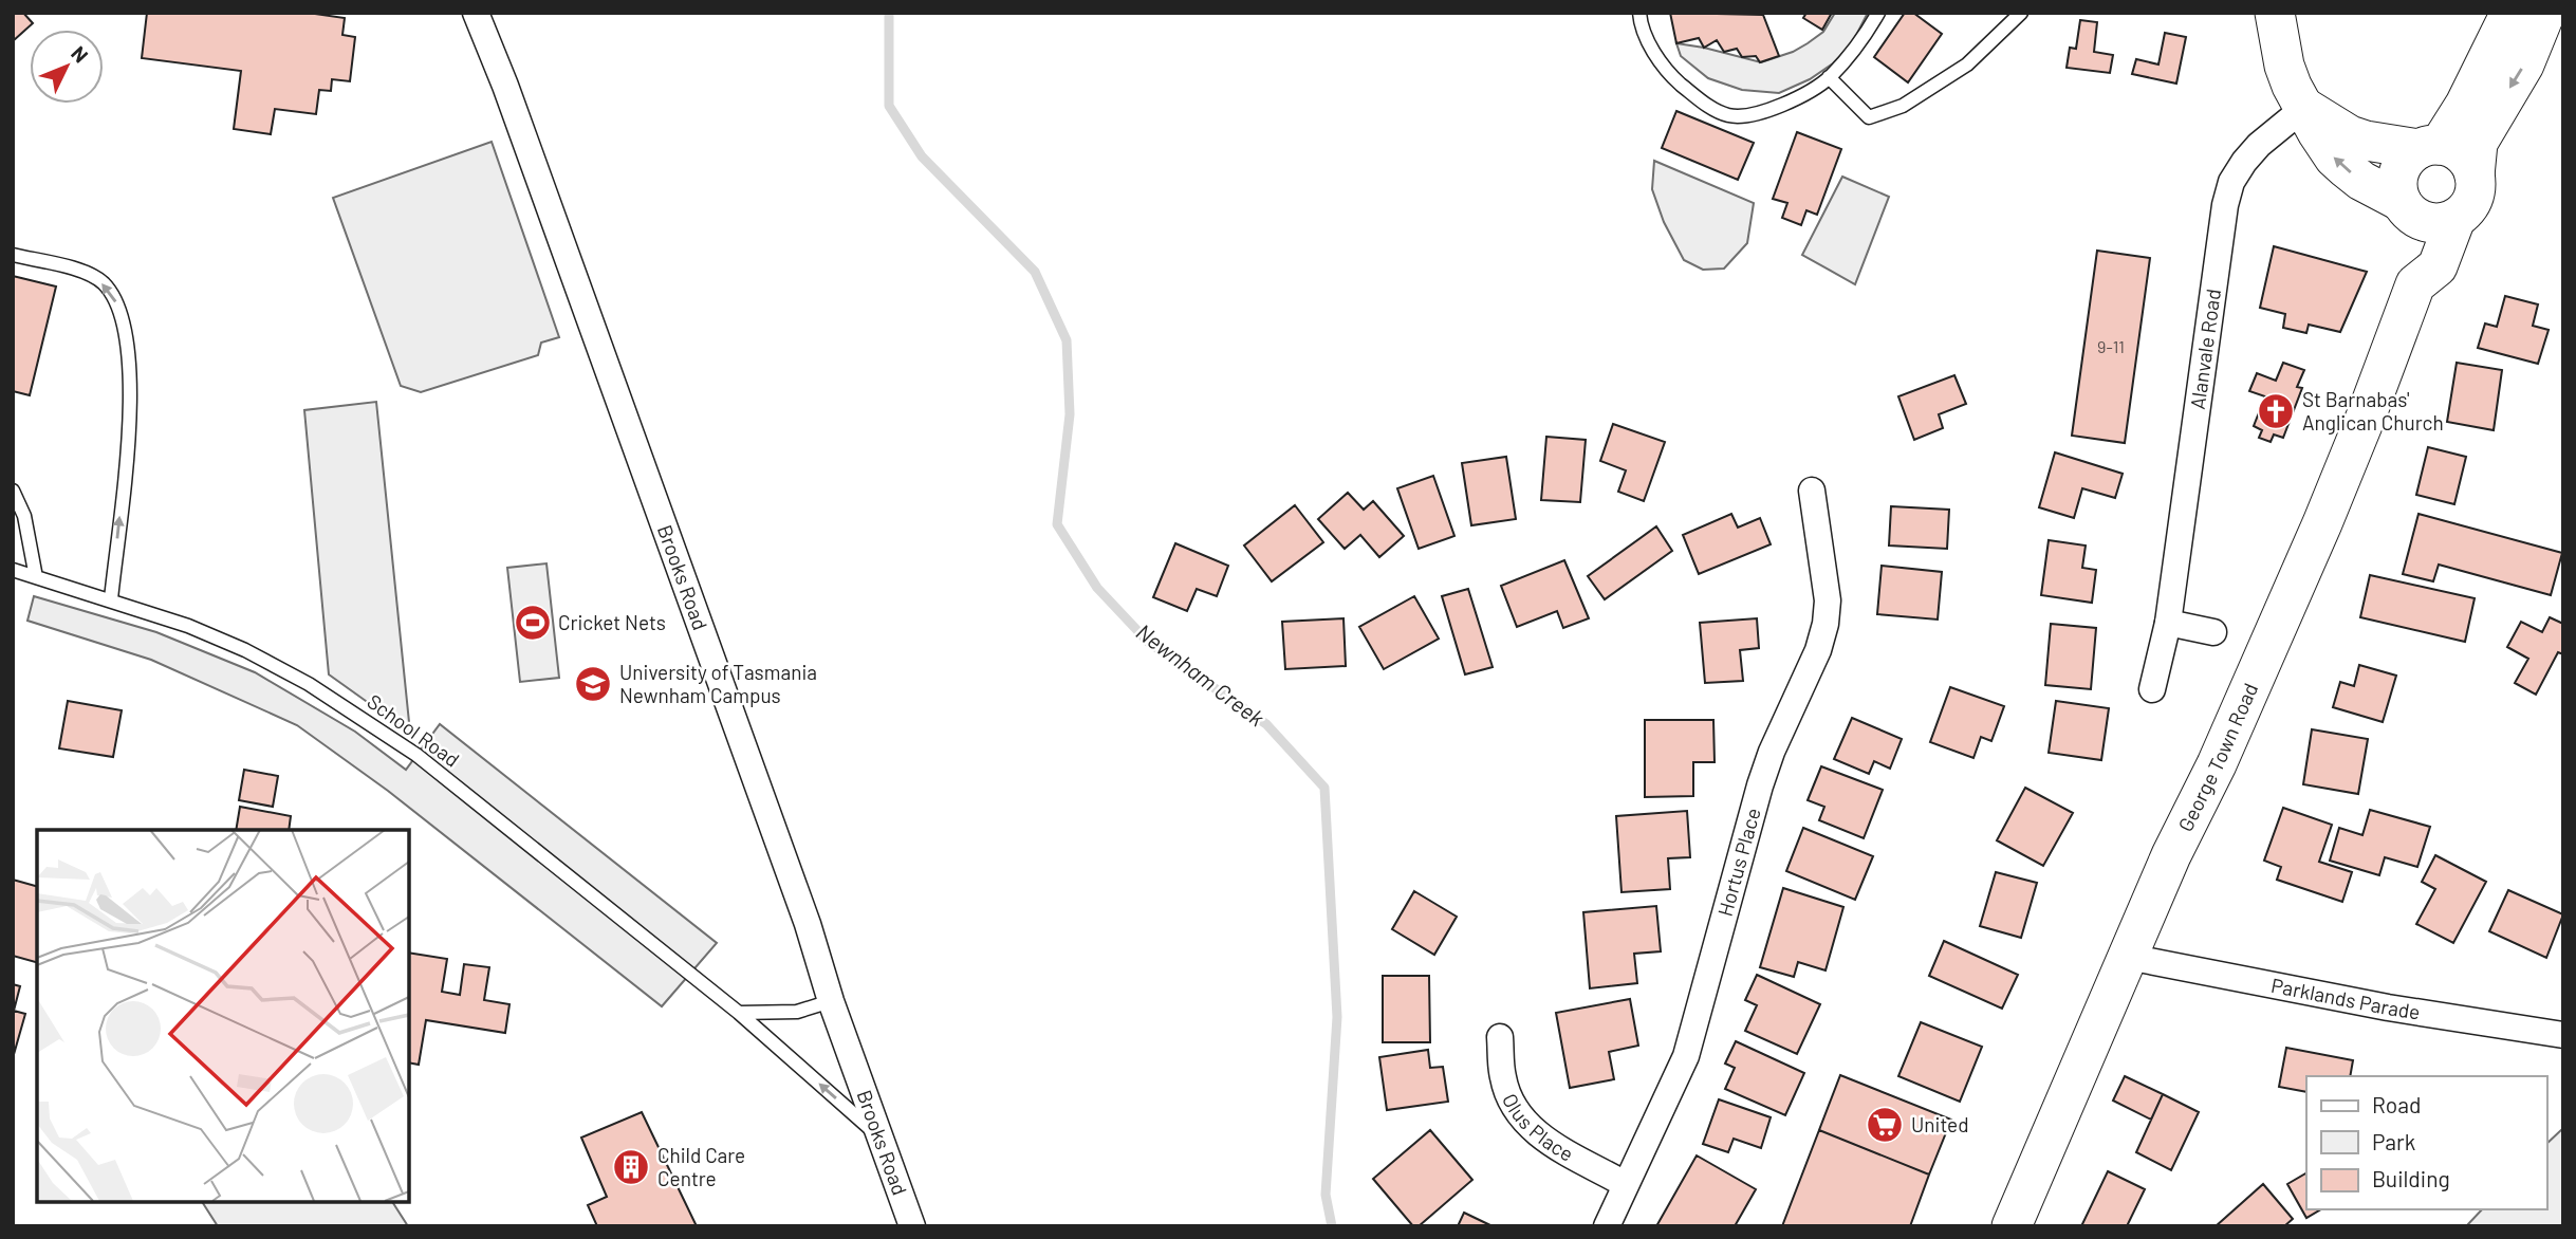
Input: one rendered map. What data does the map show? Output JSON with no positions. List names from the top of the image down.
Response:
{
  "streets": {
    "main road": ["George Town Road"],
    "street": [
      "Alanvale Road",
      "Brooks Road",
      "Hortus Place",
      "Parklands Parade",
      "Olus Place"
    ],
    "lane": ["School Road"]
  },
  "crossings": [
    ["Brooks Road", "School Road"],
    ["George Town Road", "Parklands Parade"],
    ["Hortus Place", "Olus Place"]
  ],
  "water": ["Newnham Creek"],
  "places": {
    "church": ["St Barnabas' Anglican Church"],
    "sports": ["Cricket Nets"],
    "school or university": ["University of Tasmania Newnham Campus"],
    "supermarket": ["United"],
    "building": ["Child Care Centre"]
  },
  "house_numbers": ["9-11"],
  "legend": ["Road", "Park", "Building"],
  "north": "top right"
}
